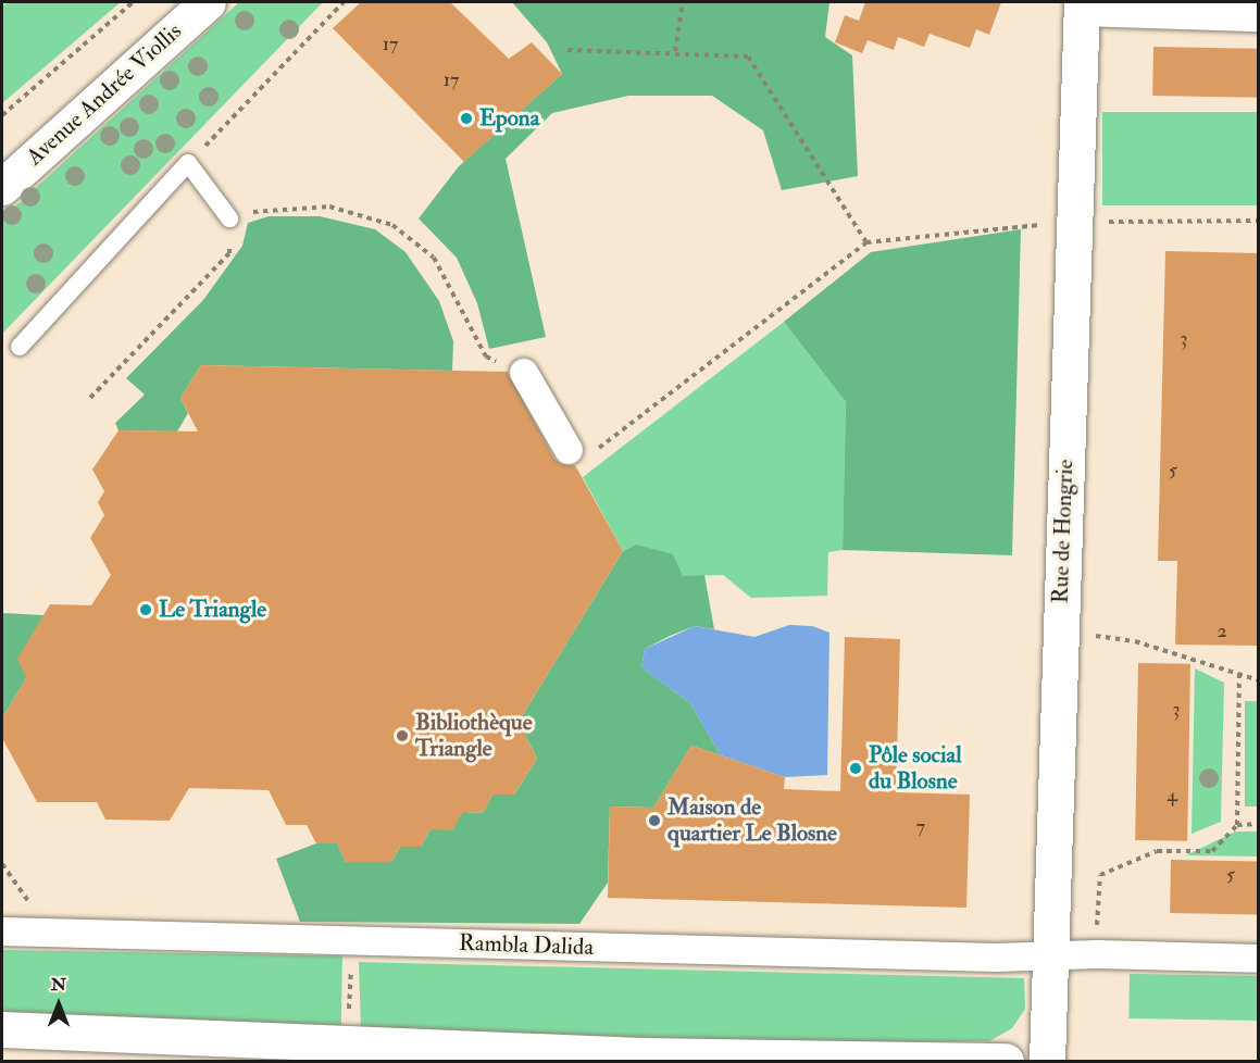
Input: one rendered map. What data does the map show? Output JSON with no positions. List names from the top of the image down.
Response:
{
  "streets": {
    "street": ["Avenue Andrée Viollis", "Rue de Hongrie", "Rambla Dalida"]
  },
  "crossings": [
    ["Rue de Hongrie", "Rambla Dalida"]
  ],
  "places": [
    "Epona",
    "Le Triangle",
    "Bibliothèque Triangle",
    "Pôle social du Blosne",
    "Maison de quartier Le Blosne"
  ],
  "house_numbers": [
    "17",
    "17",
    "3",
    "5",
    "2",
    "3",
    "4",
    "7",
    "5"
  ],
  "north": "top"
}
